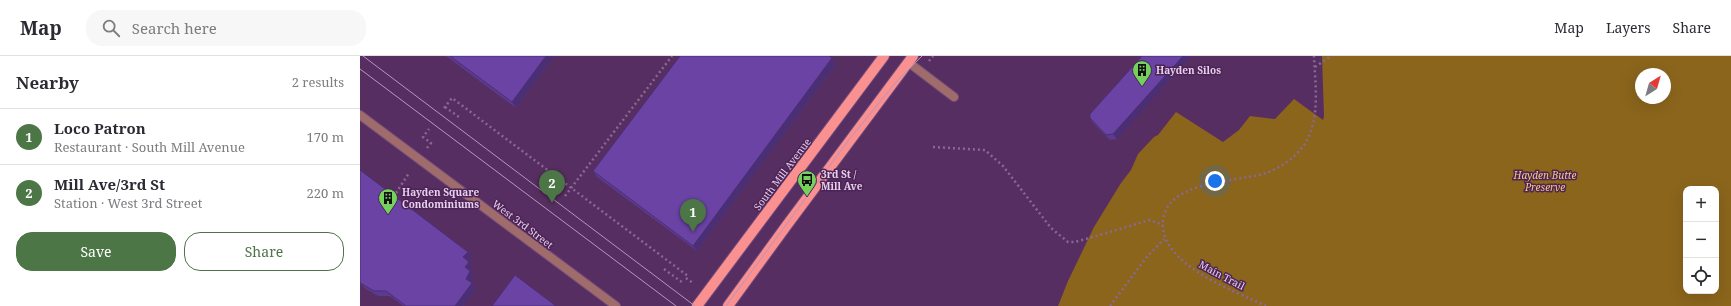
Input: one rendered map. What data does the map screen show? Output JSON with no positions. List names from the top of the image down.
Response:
{
  "streets": {
    "main road": ["South Mill Avenue"],
    "street": ["West 3rd Street"],
    "path": ["Main Trail"]
  },
  "parks": ["Hayden Butte Preserve"],
  "places": {
    "building": ["Hayden Silos", "Hayden Square Condominiums"],
    "bus stop": ["3rd St / Mill Ave"]
  },
  "north": "top right",
  "page": {
    "header": "Map",
    "search": "Search here",
    "nav": ["Map", "Layers", "Share"],
    "heading": ["Nearby", "2 results"],
    "list": [
      {
        "mark": "1",
        "name": "Loco Patron",
        "note": "Restaurant · South Mill Avenue",
        "value": "170 m"
      },
      {
        "mark": "2",
        "name": "Mill Ave/3rd St",
        "note": "Station · West 3rd Street",
        "value": "220 m"
      }
    ],
    "pins": ["2", "1"],
    "map_buttons": ["+", "−"],
    "buttons": ["Save", "Share"]
  }
}
